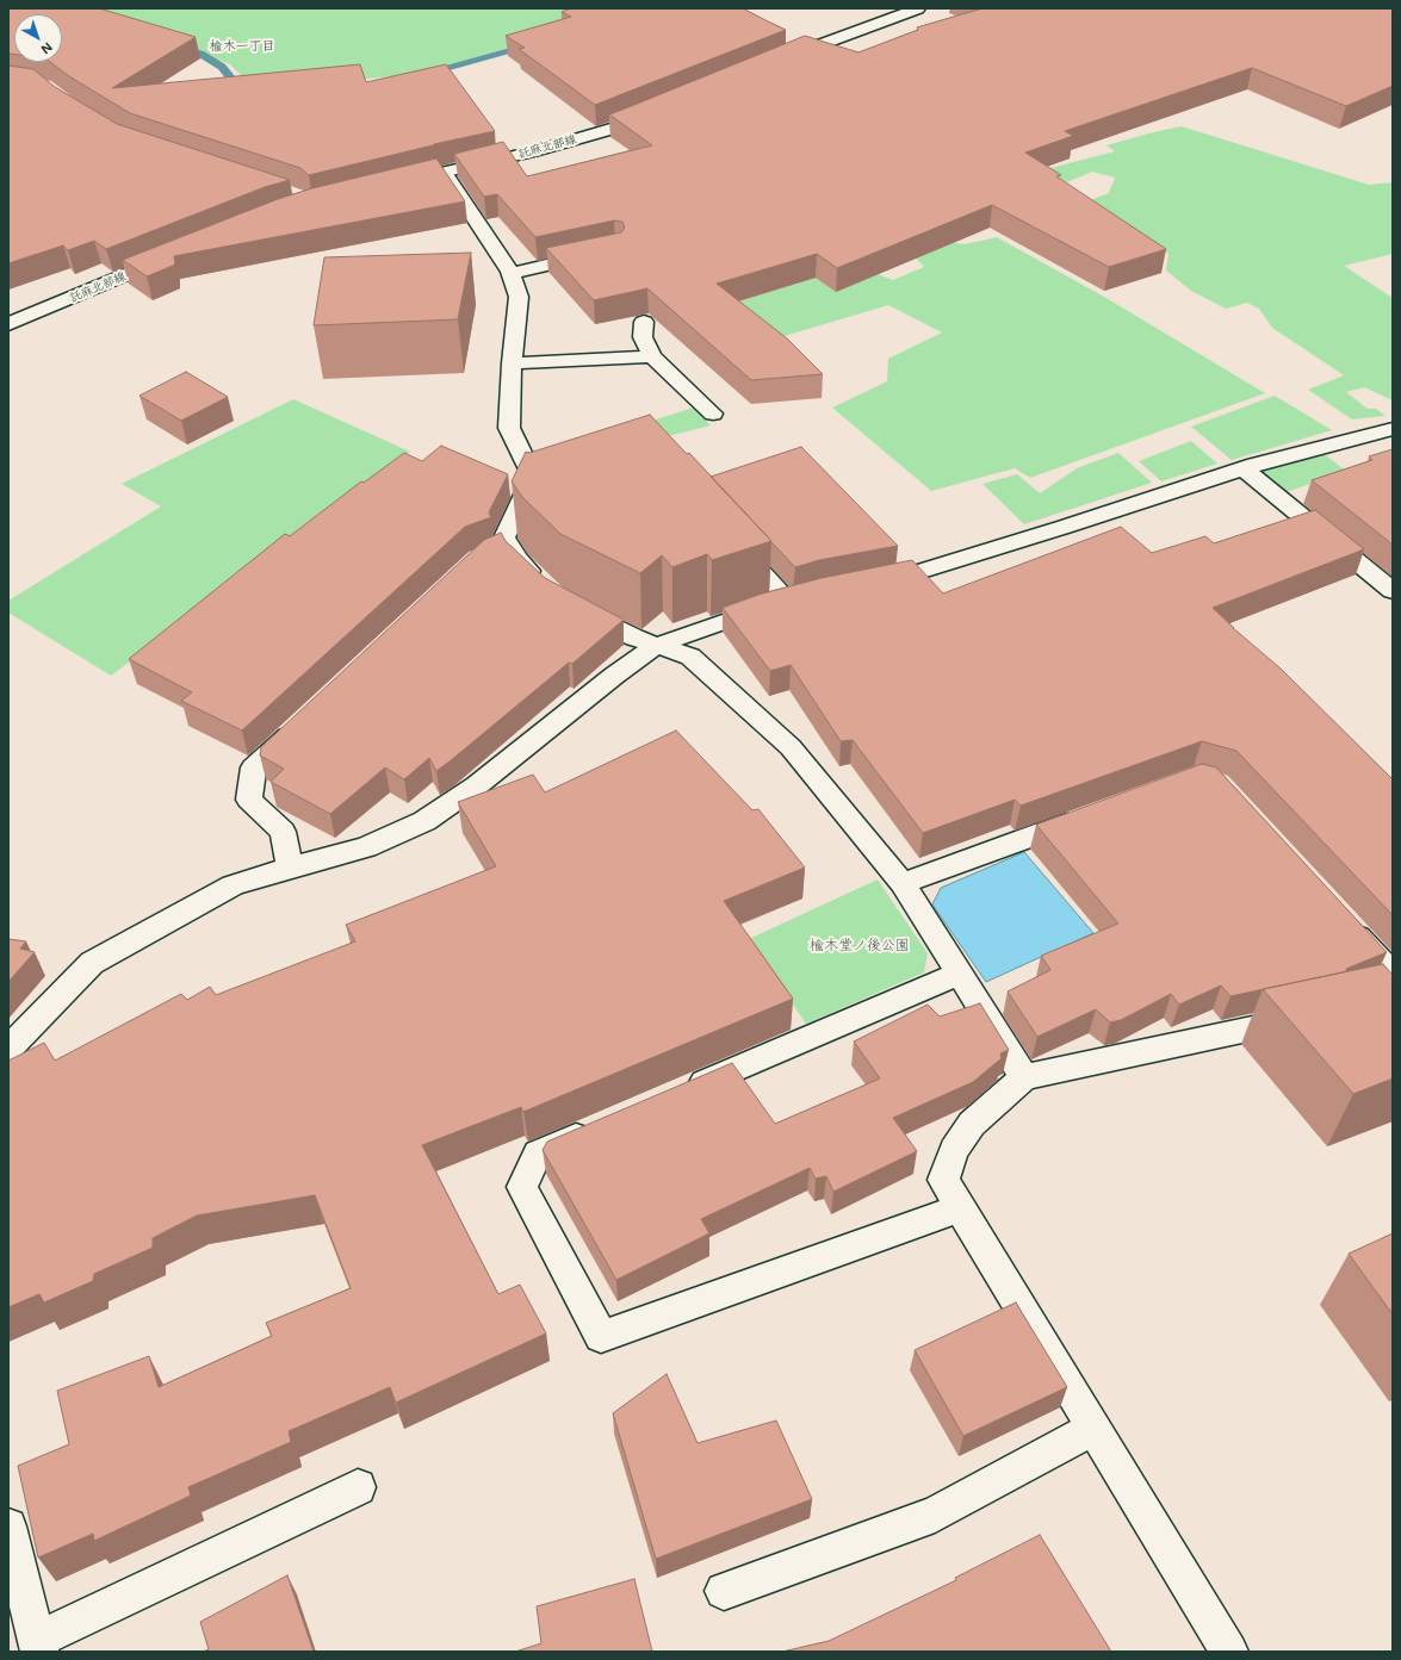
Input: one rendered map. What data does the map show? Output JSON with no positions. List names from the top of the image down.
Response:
{
  "streets": {
    "street": ["託麻北部線"]
  },
  "districts": ["楡木一丁目"],
  "parks": ["楡木堂ノ後公園"],
  "north": "bottom right"
}
